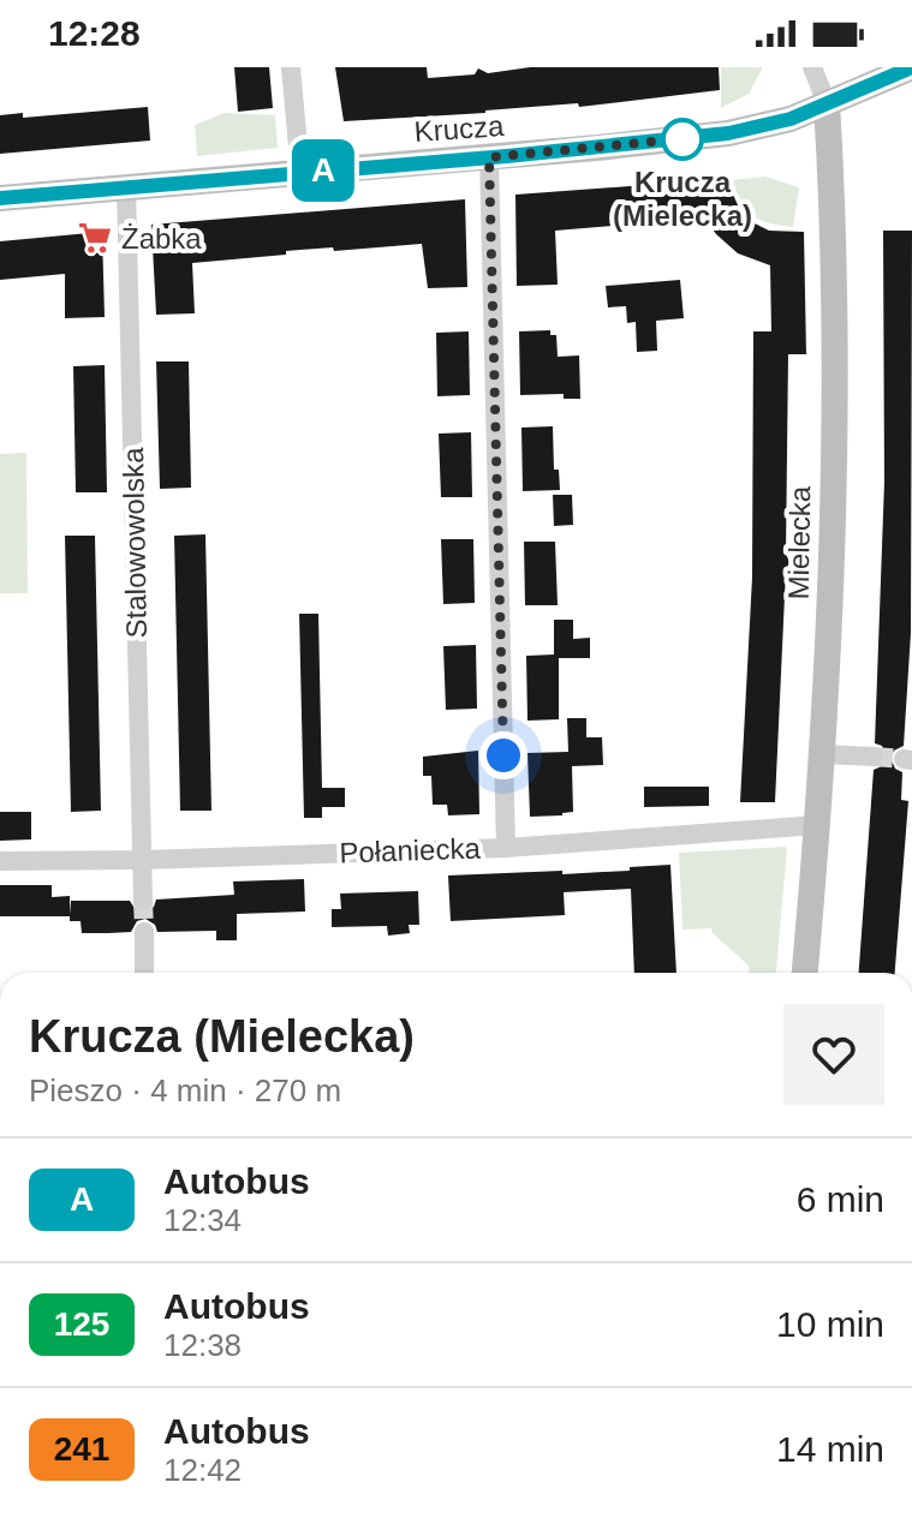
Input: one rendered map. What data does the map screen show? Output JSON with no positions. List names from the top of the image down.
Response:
{
  "streets": {
    "street": [
      "Krucza",
      "Stalowowolska",
      "Mielecka",
      "Połaniecka"
    ]
  },
  "crossings": [
    ["Krucza", "Stalowowolska"],
    ["Krucza", "Mielecka"],
    ["Stalowowolska", "Połaniecka"],
    ["Mielecka", "Połaniecka"]
  ],
  "places": {
    "other": ["Krucza (Mielecka)"],
    "supermarket": ["Żabka"]
  },
  "lines": ["bus line A"],
  "page": {
    "status": "12:28",
    "on_map": "A",
    "heading": ["Krucza (Mielecka)", "Pieszo · 4 min · 270 m"],
    "list": [
      {
        "mark": "A",
        "name": "Autobus",
        "note": "12:34",
        "value": "6 min"
      },
      {
        "mark": "125",
        "name": "Autobus",
        "note": "12:38",
        "value": "10 min"
      },
      {
        "mark": "241",
        "name": "Autobus",
        "note": "12:42",
        "value": "14 min"
      }
    ]
  }
}
